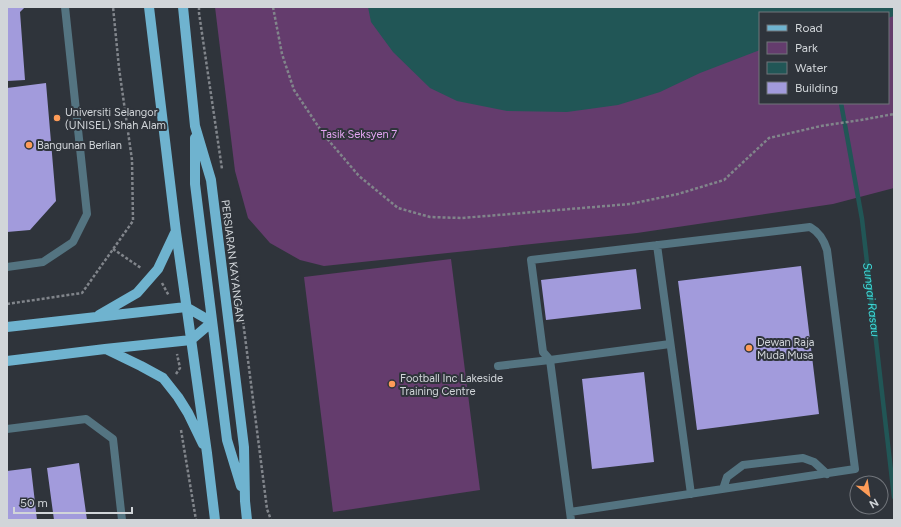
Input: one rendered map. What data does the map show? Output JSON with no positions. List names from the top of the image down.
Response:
{
  "streets": {
    "main road": ["PERSIARAN KAYANGAN"]
  },
  "water": ["Sungai Rasau"],
  "parks": ["Tasik Seksyen 7"],
  "places": [
    "Universiti Selangor (UNISEL) Shah Alam",
    "Bangunan Berlian",
    "Dewan Raja Muda Musa",
    "Football Inc Lakeside Training Centre"
  ],
  "legend": [
    "Road",
    "Park",
    "Water",
    "Building"
  ],
  "scale_bar": "50 m",
  "north": "bottom right"
}
